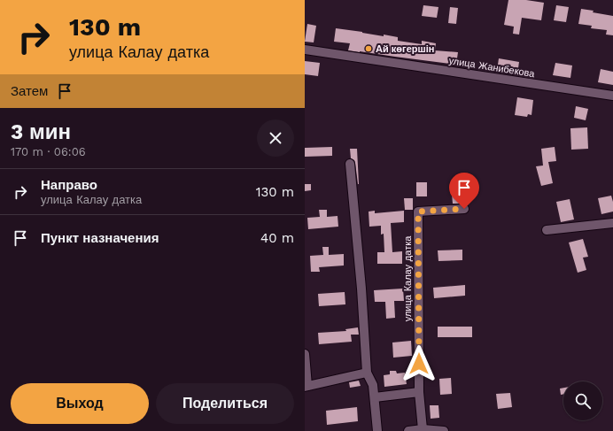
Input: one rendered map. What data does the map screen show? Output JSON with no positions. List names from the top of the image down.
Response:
{
  "streets": {
    "street": ["улица Жанибекова", "улица Калау датка"]
  },
  "places": ["Ай көгершін"],
  "page": {
    "turn": ["130 m", "улица Калау датка"],
    "then": "Затем",
    "heading": ["3 мин", "170 m · 06:06"],
    "list": [
      {
        "name": "Направо",
        "note": "улица Калау датка",
        "value": "130 m"
      },
      {
        "name": "Пункт назначения",
        "value": "40 m"
      }
    ],
    "buttons": ["Выход", "Поделиться"]
  }
}
